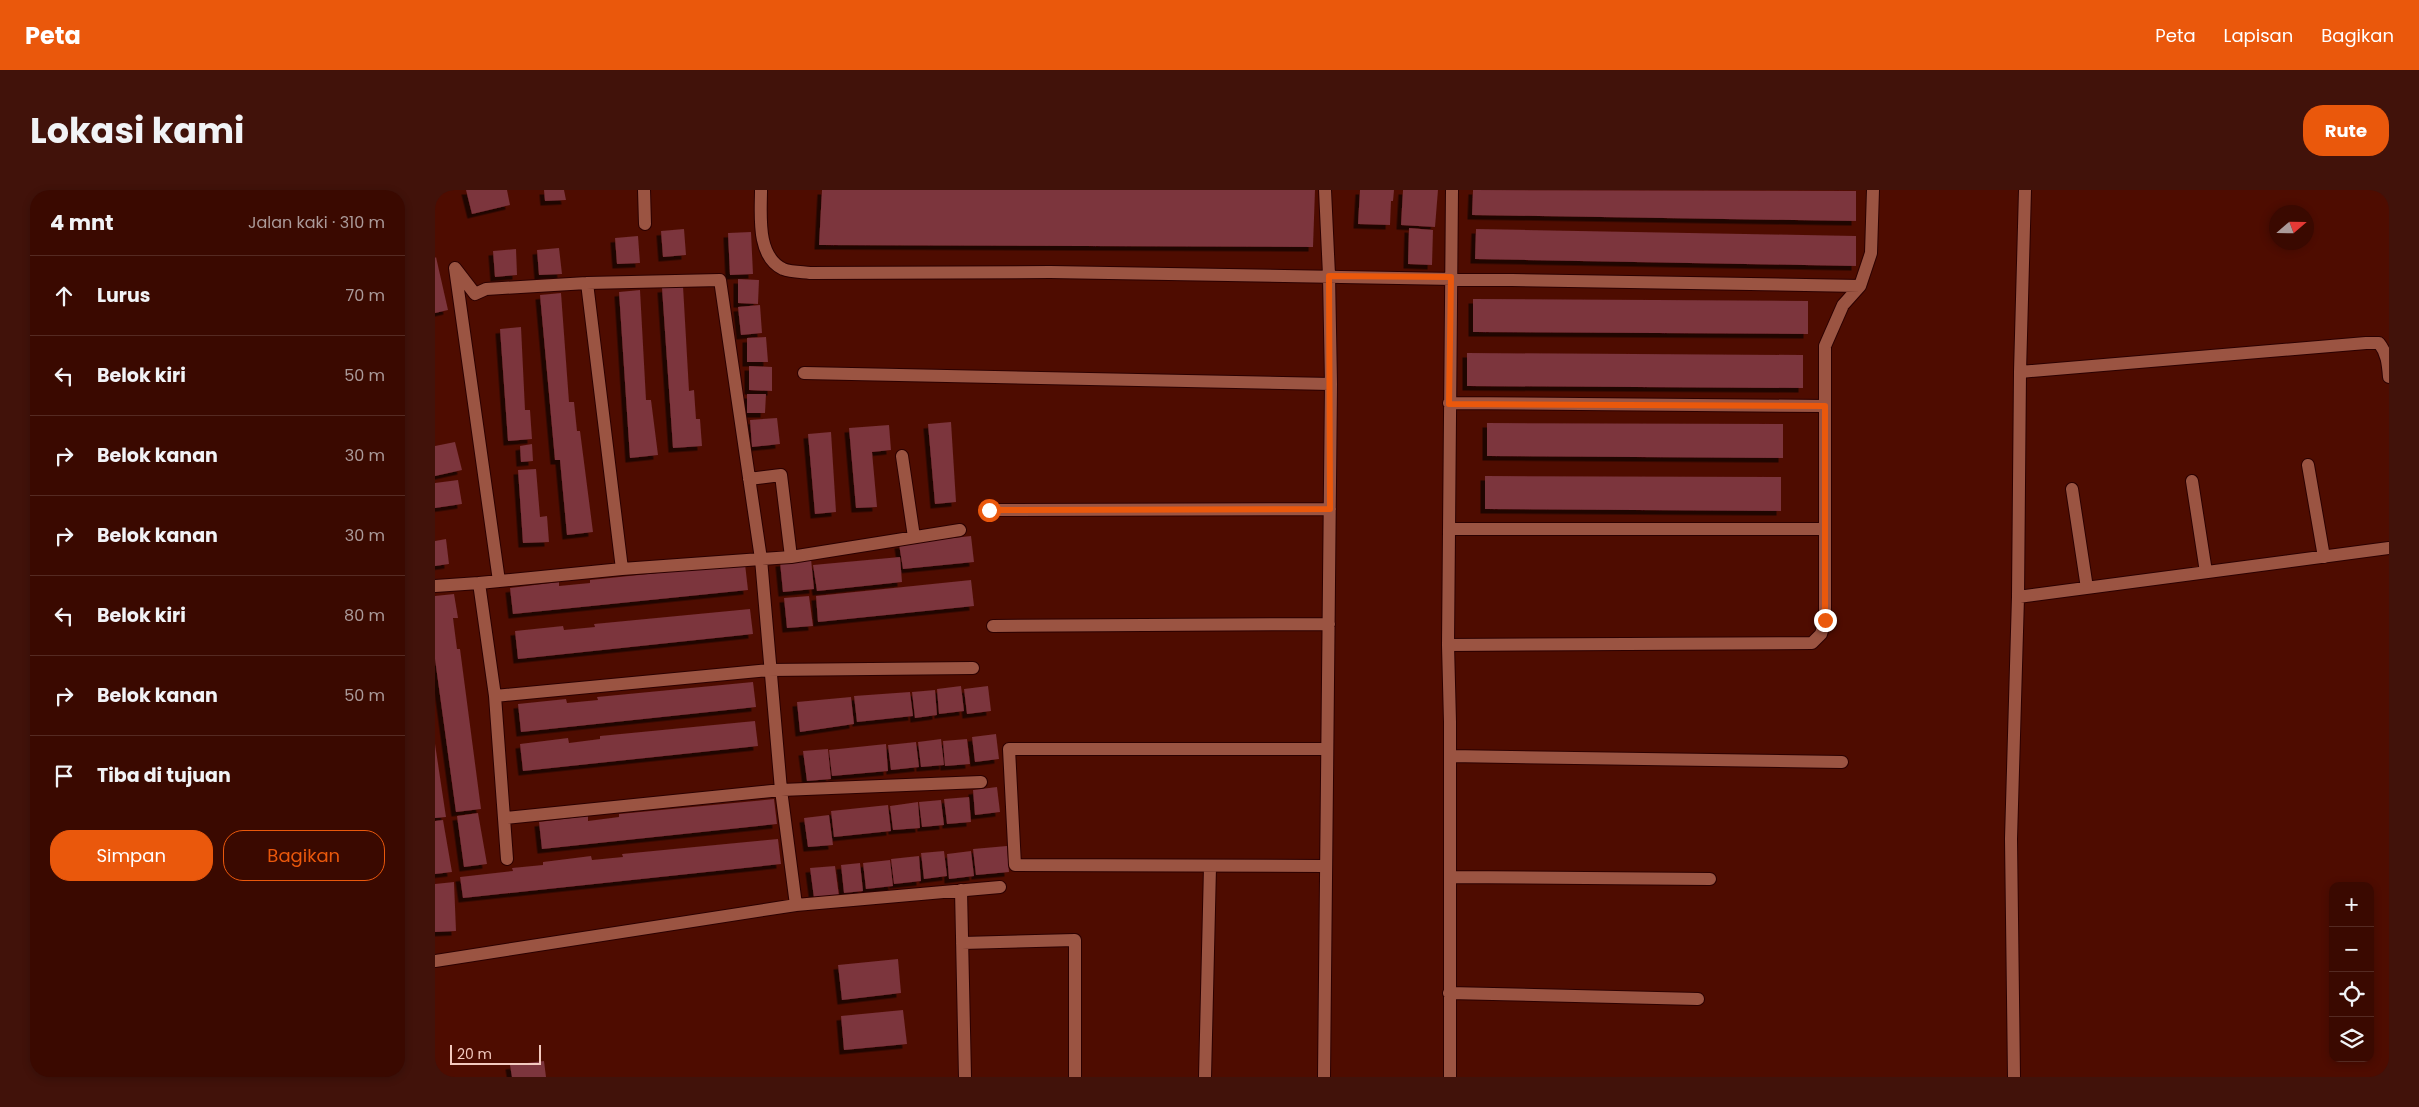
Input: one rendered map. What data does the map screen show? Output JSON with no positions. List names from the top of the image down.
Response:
{
  "scale_bar": "20 m",
  "north": "right",
  "page": {
    "header": "Peta",
    "nav": ["Peta", "Lapisan", "Bagikan"],
    "title": "Lokasi kami",
    "buttons": [
      "Rute",
      ["Simpan", "Bagikan"]
    ],
    "heading": ["4 mnt", "Jalan kaki · 310 m"],
    "list": [
      ["Lurus", "70 m"],
      ["Belok kiri", "50 m"],
      ["Belok kanan", "30 m"],
      ["Belok kanan", "30 m"],
      ["Belok kiri", "80 m"],
      ["Belok kanan", "50 m"],
      "Tiba di tujuan"
    ],
    "map_buttons": ["+", "−"],
    "scale": "20 m"
  }
}
